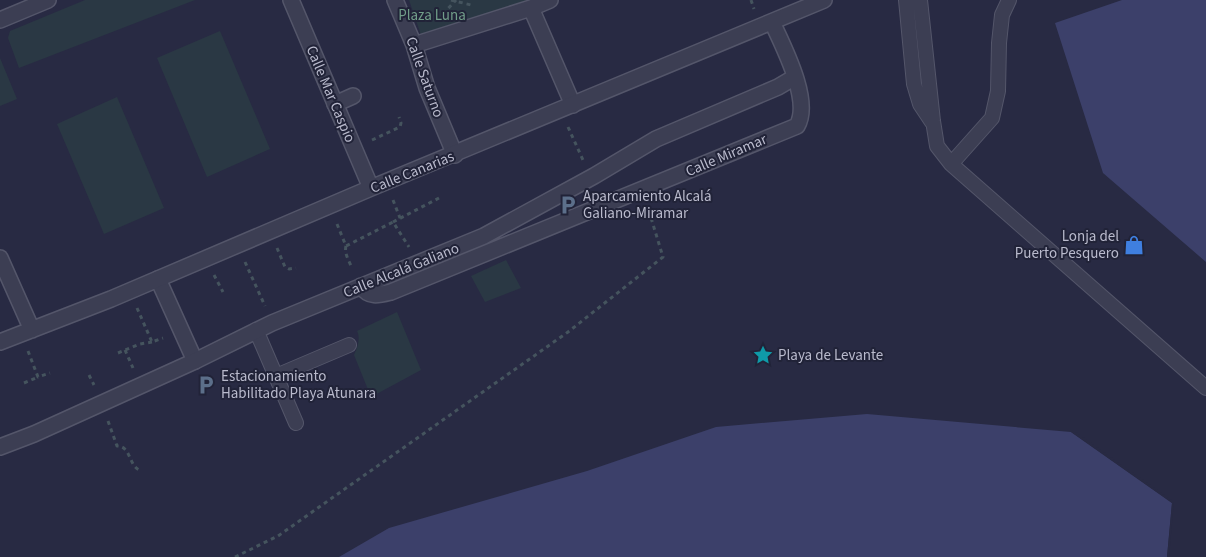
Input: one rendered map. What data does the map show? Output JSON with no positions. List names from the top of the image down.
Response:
{
  "streets": {
    "street": [
      "Calle Saturno",
      "Calle Mar Caspio",
      "Calle Miramar",
      "Calle Canarias",
      "Calle Alcalá Galiano"
    ]
  },
  "crossings": [
    ["Calle Saturno", "Calle Canarias"],
    ["Calle Mar Caspio", "Calle Canarias"],
    ["Calle Miramar", "Calle Canarias"],
    ["Calle Miramar", "Calle Alcalá Galiano"]
  ],
  "parks": ["Plaza Luna"],
  "places": {
    "parking": ["Aparcamiento Alcalá Galiano-Miramar", "Estacionamiento Habilitado Playa Atunara"],
    "shop": ["Lonja del Puerto Pesquero"],
    "place": ["Playa de Levante"]
  }
}
